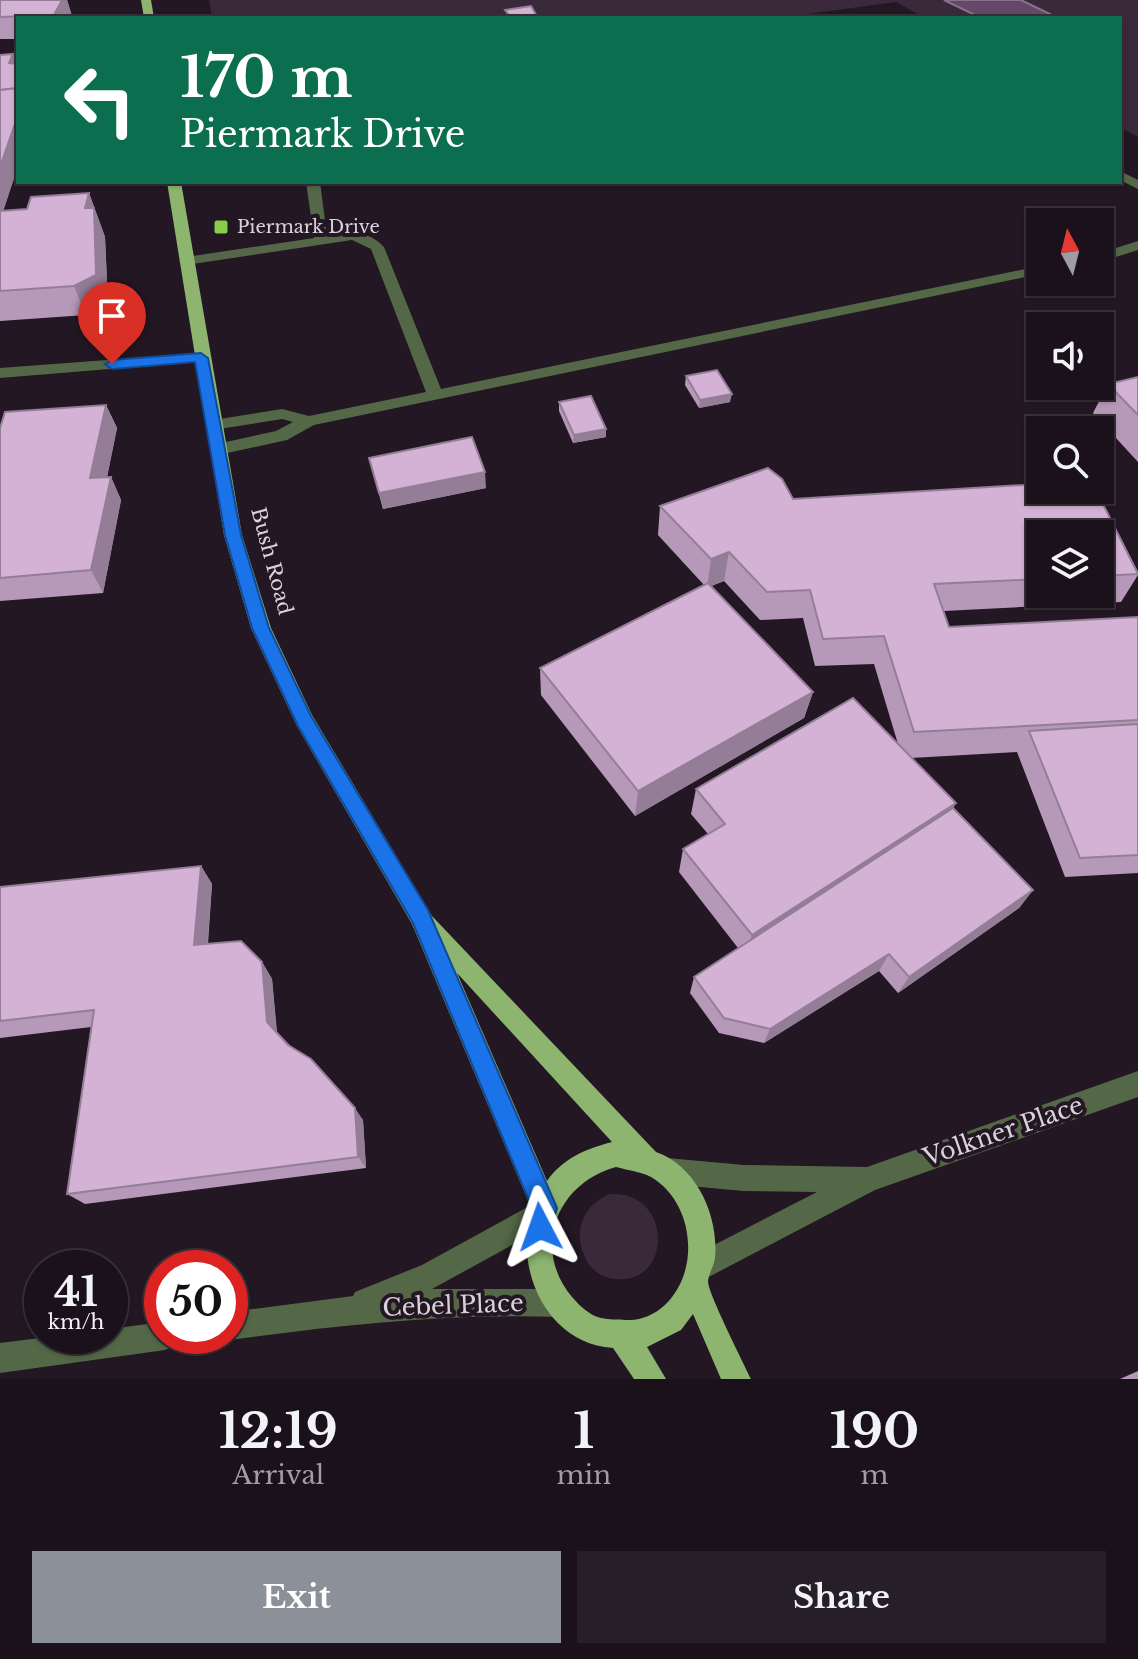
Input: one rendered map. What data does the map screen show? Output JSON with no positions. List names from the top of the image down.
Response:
{
  "streets": {
    "main road": ["Bush Road"],
    "street": ["Volkner Place", "Cebel Place"]
  },
  "crossings": [
    ["Bush Road", "Volkner Place"],
    ["Bush Road", "Cebel Place"],
    ["Volkner Place", "Cebel Place"]
  ],
  "places": {
    "transit": ["Piermark Drive"]
  },
  "north": "top",
  "page": {
    "turn": ["170 m", "Piermark Drive"],
    "speed": "41 km/h",
    "limit": "50",
    "eta": [
      "12:19",
      "Arrival",
      "1",
      "min",
      "190",
      "m"
    ],
    "buttons": ["Exit", "Share"]
  }
}
